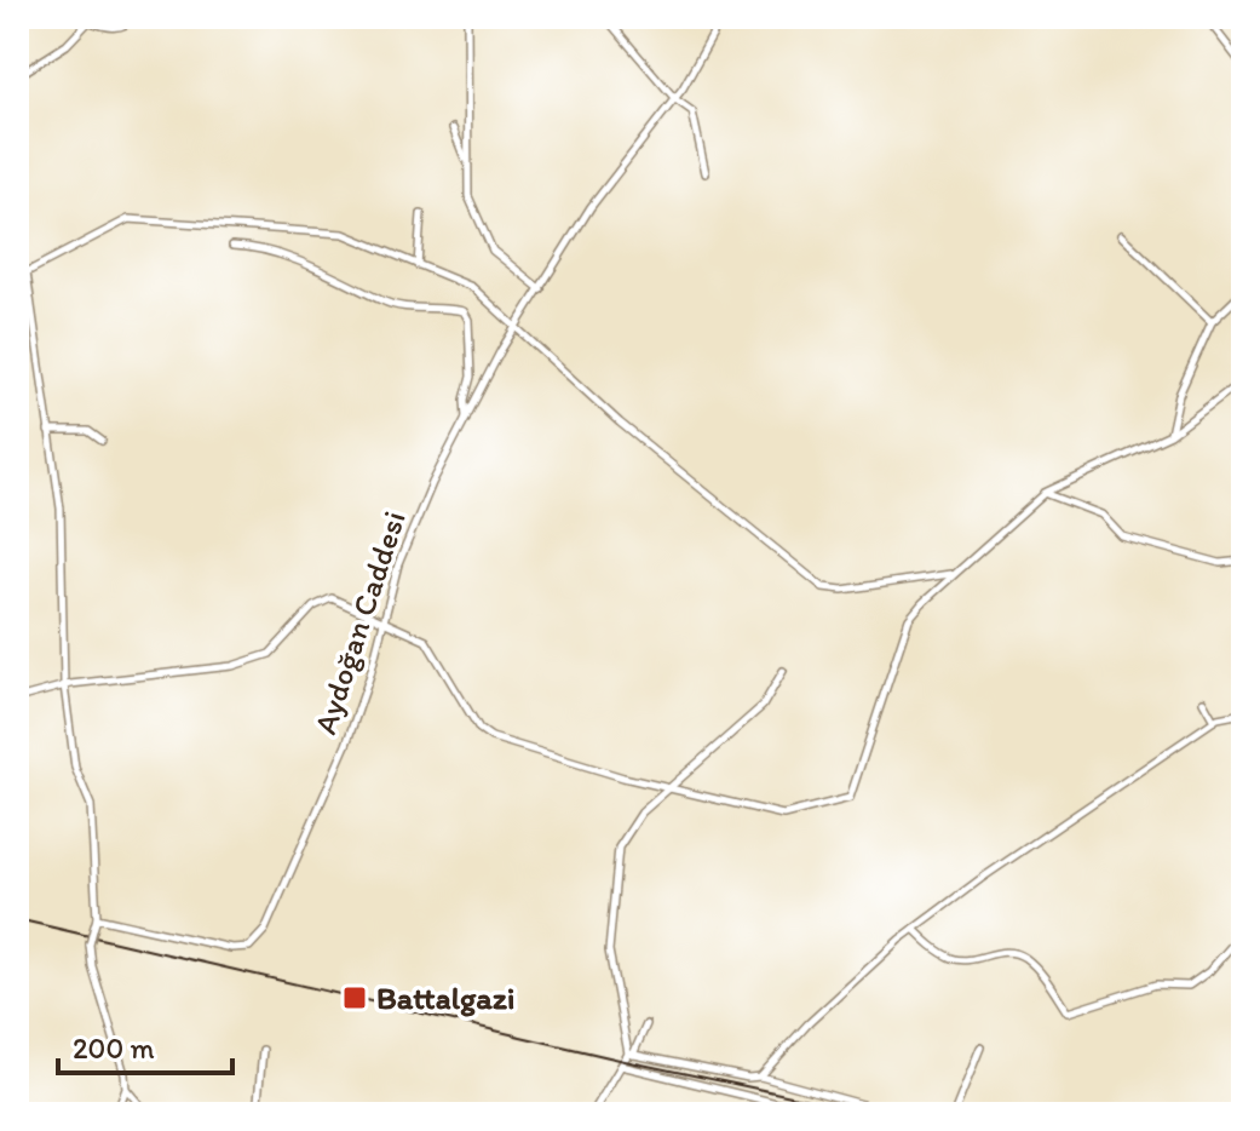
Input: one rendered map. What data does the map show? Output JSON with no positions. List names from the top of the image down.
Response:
{
  "streets": {
    "street": ["Aydoğan Caddesi"]
  },
  "places": {
    "transit": ["Battalgazi"]
  },
  "scale_bar": "200 m"
}
